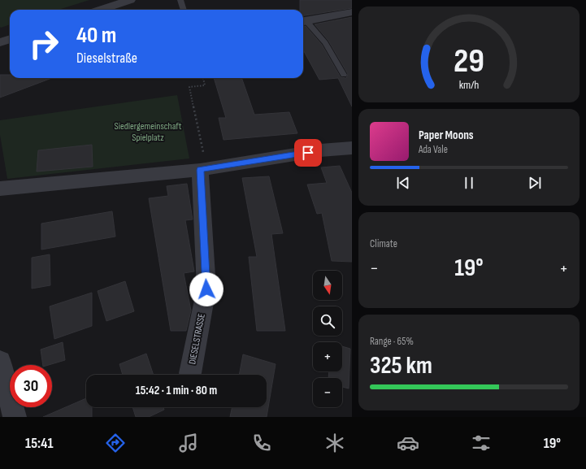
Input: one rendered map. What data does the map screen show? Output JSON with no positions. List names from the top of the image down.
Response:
{
  "streets": {
    "street": ["DIESELSTRASSE"]
  },
  "parks": ["Siedlergemeinschaft Spielplatz"],
  "north": "bottom",
  "page": {
    "turn": ["40 m", "Dieselstraße"],
    "song": ["Paper Moons", "Ada Vale"],
    "tile": [
      "Climate",
      ["Range · 65%", "325 km"]
    ],
    "heat": ["−", "19°", "+"],
    "map_buttons": ["+", "−"],
    "limit": "30",
    "trip": "15:42 · 1 min · 80 m",
    "tabs": ["15:41", "19°"],
    "gauge": ["29", "km/h"]
  }
}
